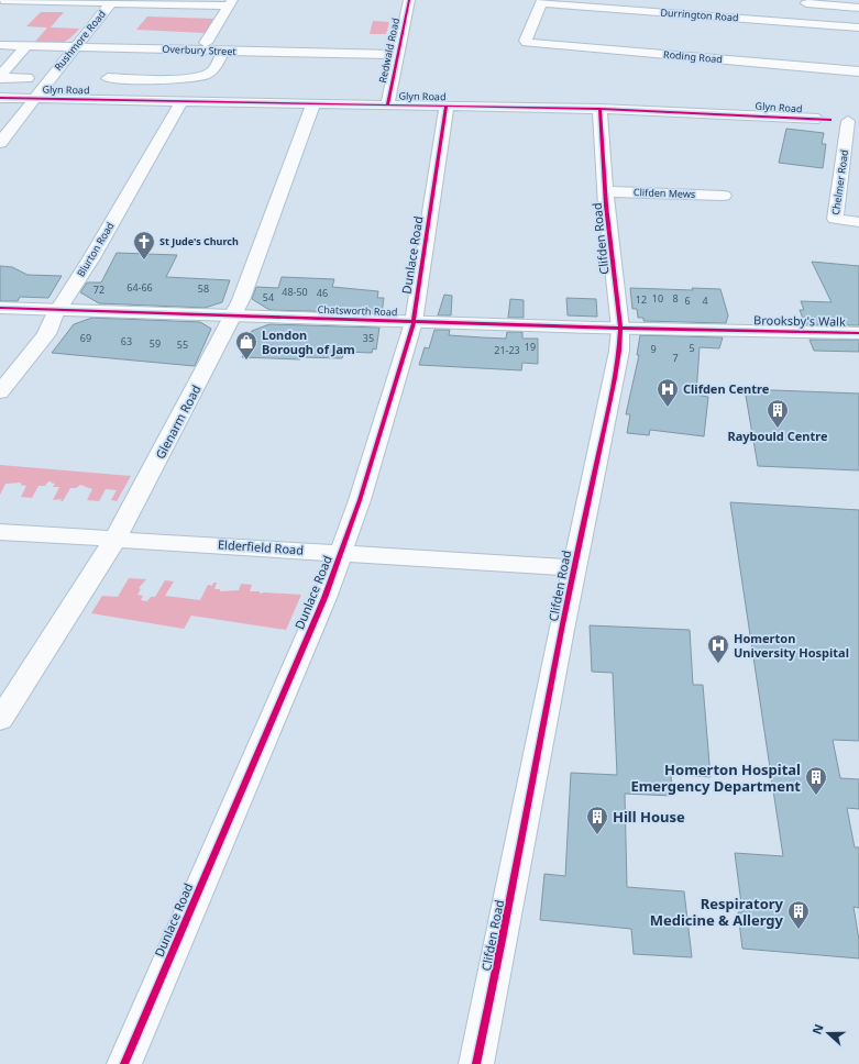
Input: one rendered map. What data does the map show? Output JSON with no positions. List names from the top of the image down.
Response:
{
  "streets": {
    "street": [
      "Durrington Road",
      "Rushmore Road",
      "Overbury Street",
      "Redwald Road",
      "Roding Road",
      "Glyn Road",
      "Chelmer Road",
      "Clifden Mews",
      "Clifden Road",
      "Blurton Road",
      "Dunlace Road",
      "Chatsworth Road",
      "Brooksby's Walk",
      "Glenarm Road",
      "Elderfield Road"
    ]
  },
  "crossings": [
    ["Durrington Road", "Roding Road"],
    ["Rushmore Road", "Overbury Street"],
    ["Rushmore Road", "Glyn Road"],
    ["Overbury Street", "Redwald Road"],
    ["Redwald Road", "Glyn Road"],
    ["Glyn Road", "Chelmer Road"],
    ["Glyn Road", "Clifden Road"],
    ["Glyn Road", "Blurton Road"],
    ["Glyn Road", "Dunlace Road"],
    ["Glyn Road", "Glenarm Road"],
    ["Clifden Mews", "Clifden Road"],
    ["Clifden Road", "Chatsworth Road"],
    ["Clifden Road", "Elderfield Road"],
    ["Blurton Road", "Chatsworth Road"],
    ["Dunlace Road", "Chatsworth Road"],
    ["Dunlace Road", "Elderfield Road"],
    ["Chatsworth Road", "Brooksby's Walk"],
    ["Chatsworth Road", "Glenarm Road"],
    ["Glenarm Road", "Elderfield Road"]
  ],
  "places": {
    "church": ["St Jude's Church"],
    "shop": ["London Borough of Jam"],
    "hospital": ["Clifden Centre", "Homerton University Hospital"],
    "building": [
      "Raybould Centre",
      "Homerton Hospital Emergency Department",
      "Hill House",
      "Respiratory Medicine & Allergy"
    ]
  },
  "house_numbers": [
    "64-66",
    "58",
    "72",
    "48-50",
    "46",
    "54",
    "10",
    "8",
    "12",
    "6",
    "4",
    "69",
    "35",
    "63",
    "59",
    "55",
    "19",
    "5",
    "9",
    "21-23",
    "7"
  ],
  "north": "left"
}
